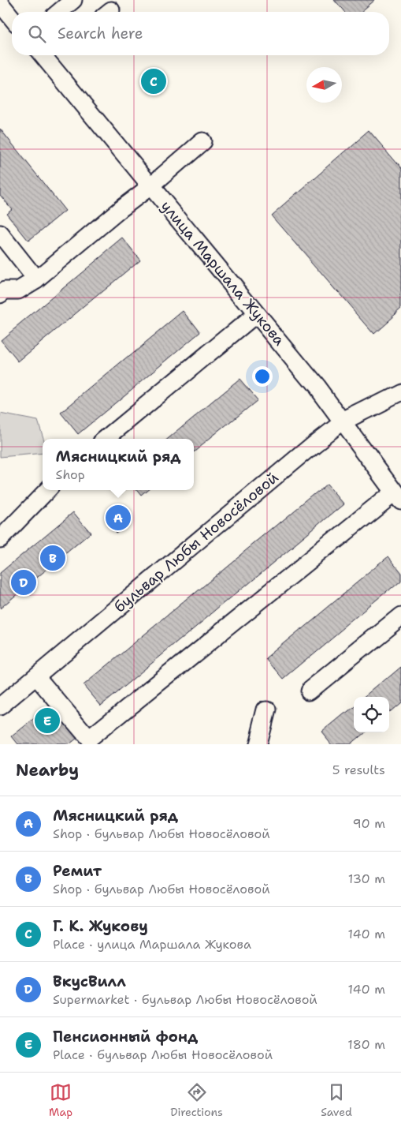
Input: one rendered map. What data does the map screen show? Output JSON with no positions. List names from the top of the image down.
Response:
{
  "streets": {
    "street": ["улица Маршала Жукова", "бульвар Любы Новосёловой"]
  },
  "crossings": [
    ["улица Маршала Жукова", "бульвар Любы Новосёловой"]
  ],
  "north": "left",
  "page": {
    "search": "Search here",
    "pins": [
      "C",
      "A",
      "B",
      "D",
      "E"
    ],
    "popup": ["Мясницкий ряд", "Shop"],
    "heading": ["Nearby", "5 results"],
    "list": [
      {
        "mark": "A",
        "name": "Мясницкий ряд",
        "note": "Shop · бульвар Любы Новосёловой",
        "value": "90 m"
      },
      {
        "mark": "B",
        "name": "Ремит",
        "note": "Shop · бульвар Любы Новосёловой",
        "value": "130 m"
      },
      {
        "mark": "C",
        "name": "Г. К. Жукову",
        "note": "Place · улица Маршала Жукова",
        "value": "140 m"
      },
      {
        "mark": "D",
        "name": "ВкусВилл",
        "note": "Supermarket · бульвар Любы Новосёловой",
        "value": "140 m"
      },
      {
        "mark": "E",
        "name": "Пенсионный фонд",
        "note": "Place · бульвар Любы Новосёловой",
        "value": "180 m"
      }
    ],
    "nav": ["Map", "Directions", "Saved"]
  }
}
